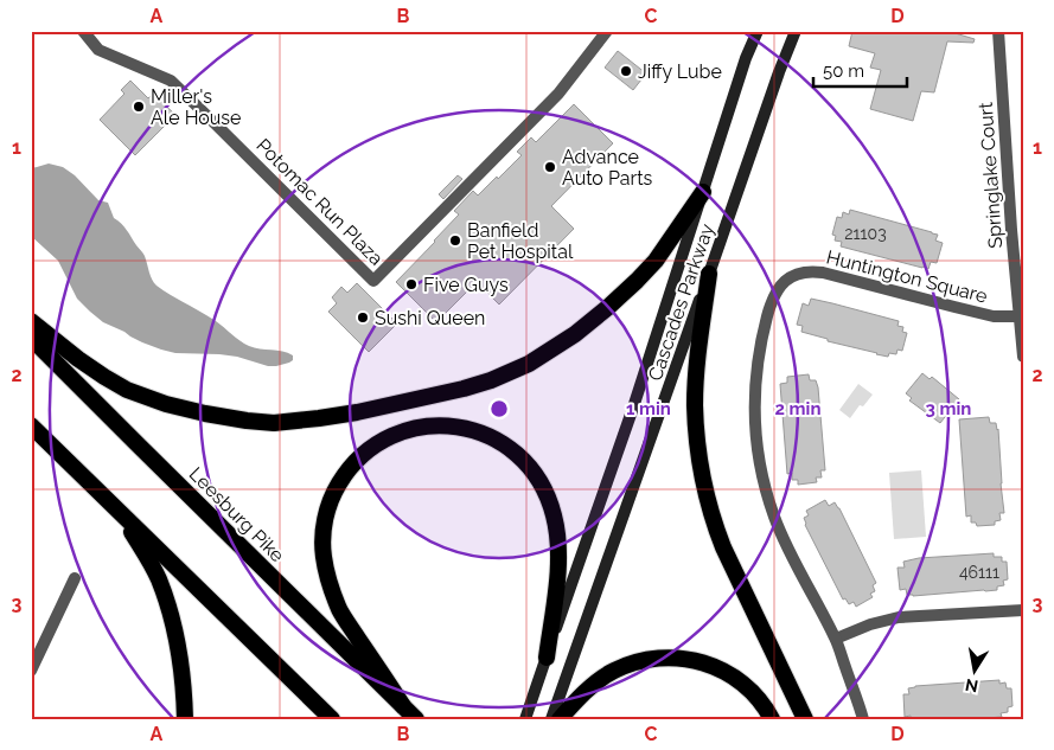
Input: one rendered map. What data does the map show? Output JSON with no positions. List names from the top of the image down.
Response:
{
  "streets": {
    "highway": ["Leesburg Pike"],
    "main road": ["Cascades Parkway"],
    "street": ["Springlake Court", "Potomac Run Plaza", "Huntington Square"]
  },
  "crossings": [
    ["Springlake Court", "Huntington Square"]
  ],
  "places": [
    "Jiffy Lube",
    "Miller's Ale House",
    "Advance Auto Parts",
    "Banfield Pet Hospital",
    "Five Guys",
    "Sushi Queen"
  ],
  "house_numbers": ["21103", "46111"],
  "scale_bar": "50 m",
  "north": "bottom",
  "grid": {
    "columns": [
      "A",
      "B",
      "C",
      "D"
    ],
    "rows": ["1", "2", "3"]
  },
  "rings": ["1 min", "2 min", "3 min"]
}
